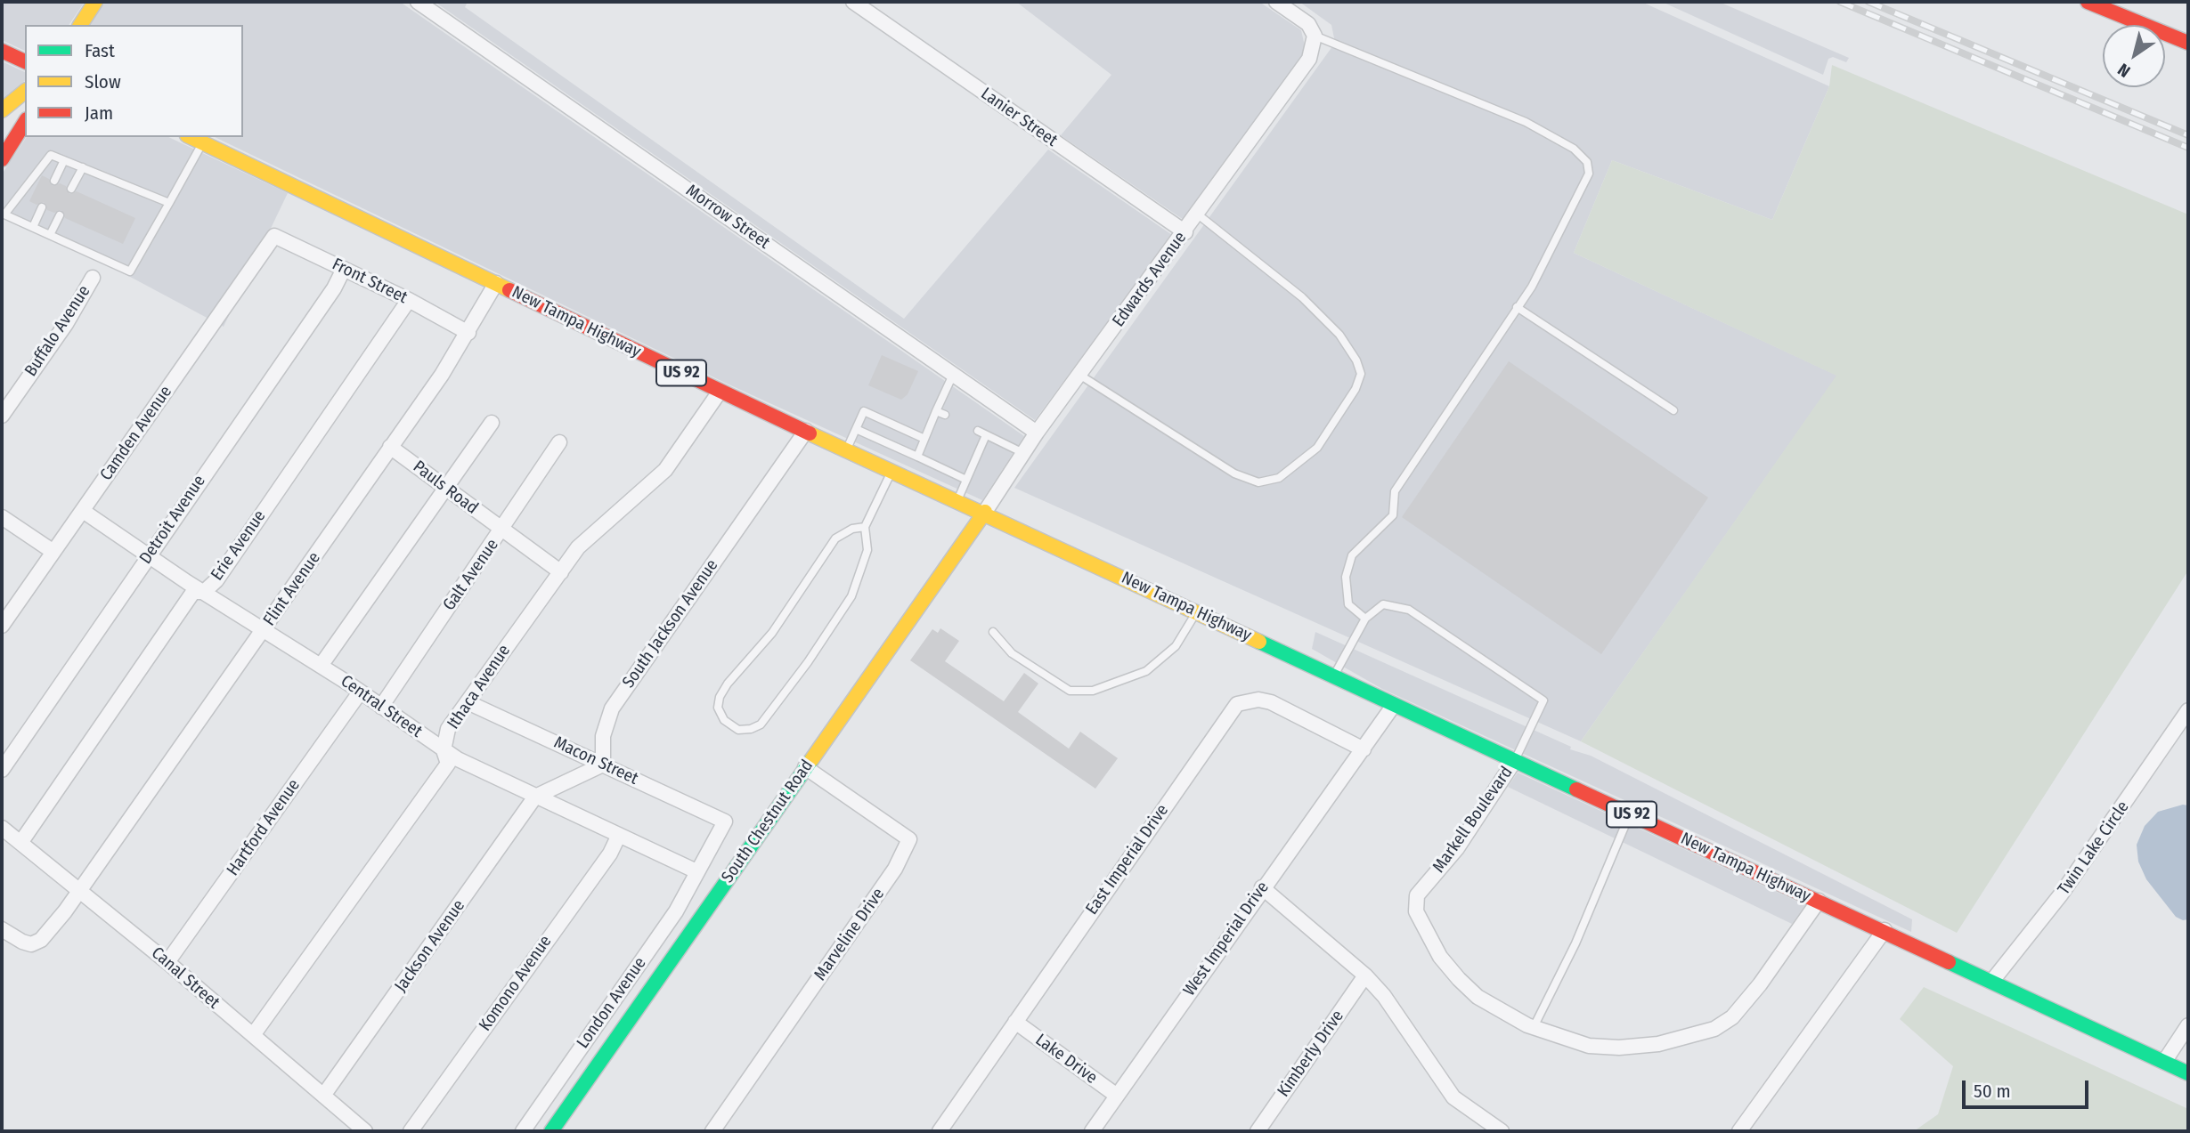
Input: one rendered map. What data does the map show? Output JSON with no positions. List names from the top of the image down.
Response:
{
  "streets": {
    "main road": ["New Tampa Highway", "US 92", "South Chestnut Road"],
    "street": [
      "Lanier Street",
      "Morrow Street",
      "Edwards Avenue",
      "Front Street",
      "Buffalo Avenue",
      "Camden Avenue",
      "Pauls Road",
      "Detroit Avenue",
      "Erie Avenue",
      "Galt Avenue",
      "Flint Avenue",
      "South Jackson Avenue",
      "Ithaca Avenue",
      "Central Street",
      "Macon Street",
      "Markell Boulevard",
      "Hartford Avenue",
      "Twin Lake Circle",
      "East Imperial Drive",
      "Marveline Drive",
      "West Imperial Drive",
      "Jackson Avenue",
      "Canal Street",
      "Komono Avenue",
      "London Avenue",
      "Kimberly Drive",
      "Lake Drive"
    ]
  },
  "crossings": [
    ["Lanier Street", "Edwards Avenue"],
    ["Morrow Street", "Edwards Avenue"],
    ["Edwards Avenue", "New Tampa Highway"],
    ["Edwards Avenue", "South Chestnut Road"],
    ["Front Street", "Camden Avenue"],
    ["Front Street", "Detroit Avenue"],
    ["Front Street", "Erie Avenue"],
    ["Front Street", "Flint Avenue"],
    ["New Tampa Highway", "Flint Avenue"],
    ["New Tampa Highway", "South Jackson Avenue"],
    ["New Tampa Highway", "Ithaca Avenue"],
    ["New Tampa Highway", "Markell Boulevard"],
    ["New Tampa Highway", "South Chestnut Road"],
    ["New Tampa Highway", "Twin Lake Circle"],
    ["New Tampa Highway", "West Imperial Drive"],
    ["Camden Avenue", "Central Street"],
    ["Pauls Road", "Galt Avenue"],
    ["Pauls Road", "Flint Avenue"],
    ["Pauls Road", "Ithaca Avenue"],
    ["Detroit Avenue", "Central Street"],
    ["Erie Avenue", "Central Street"],
    ["Erie Avenue", "Canal Street"],
    ["Galt Avenue", "Central Street"],
    ["Flint Avenue", "Central Street"],
    ["Flint Avenue", "Canal Street"],
    ["South Jackson Avenue", "Macon Street"],
    ["Ithaca Avenue", "Central Street"],
    ["Ithaca Avenue", "Macon Street"],
    ["Ithaca Avenue", "Canal Street"],
    ["Central Street", "Hartford Avenue"],
    ["Central Street", "Jackson Avenue"],
    ["Central Street", "Komono Avenue"],
    ["Central Street", "London Avenue"],
    ["Macon Street", "London Avenue"],
    ["South Chestnut Road", "Marveline Drive"],
    ["Hartford Avenue", "Canal Street"],
    ["East Imperial Drive", "West Imperial Drive"],
    ["East Imperial Drive", "Lake Drive"],
    ["West Imperial Drive", "Lake Drive"],
    ["Jackson Avenue", "Canal Street"]
  ],
  "legend": ["Fast", "Slow", "Jam"],
  "scale_bar": "50 m",
  "north": "bottom left"
}
